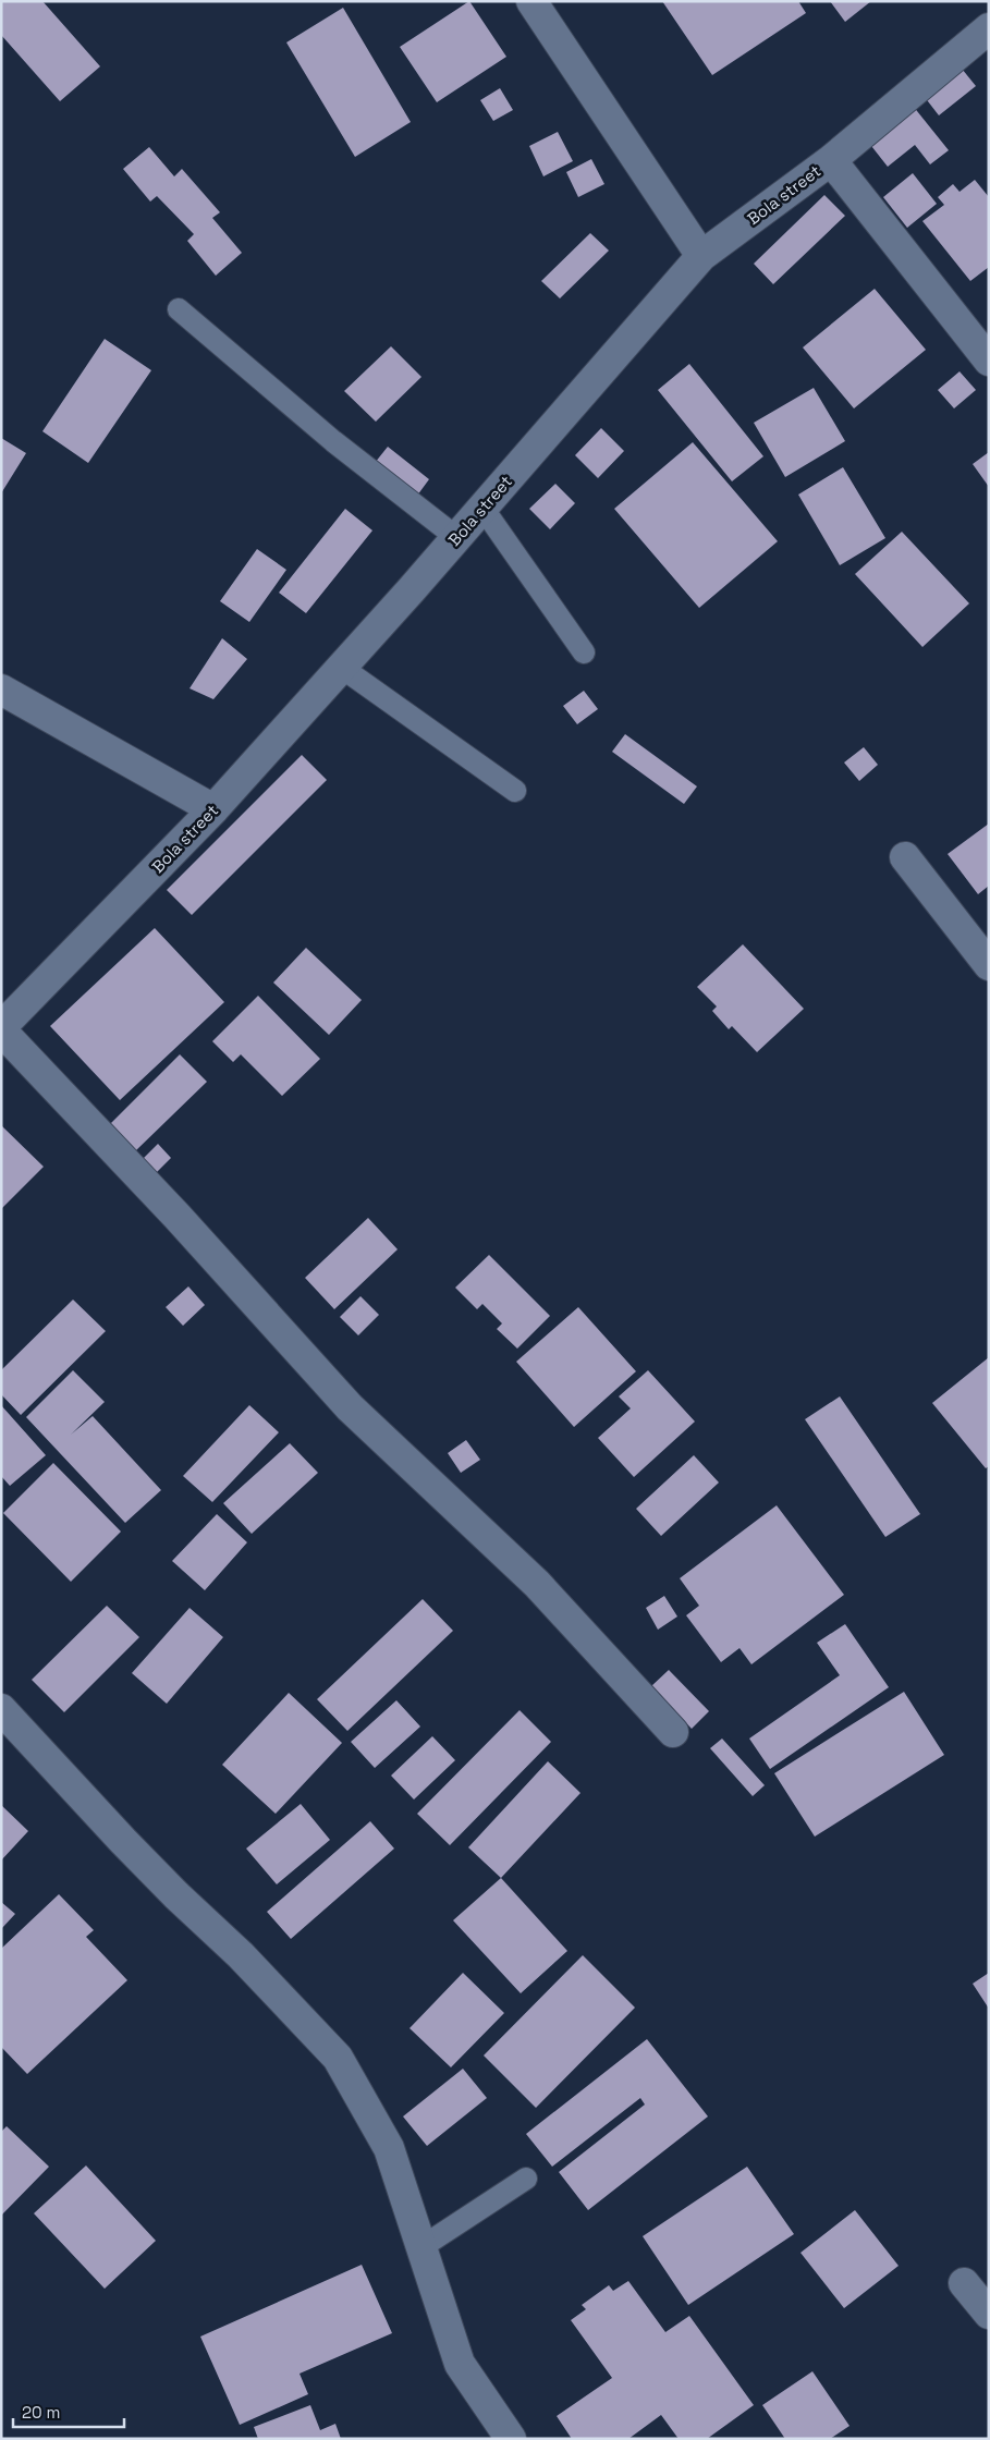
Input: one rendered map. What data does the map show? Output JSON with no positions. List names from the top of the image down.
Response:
{
  "streets": {
    "street": ["Bola street"]
  },
  "scale_bar": "20 m"
}
